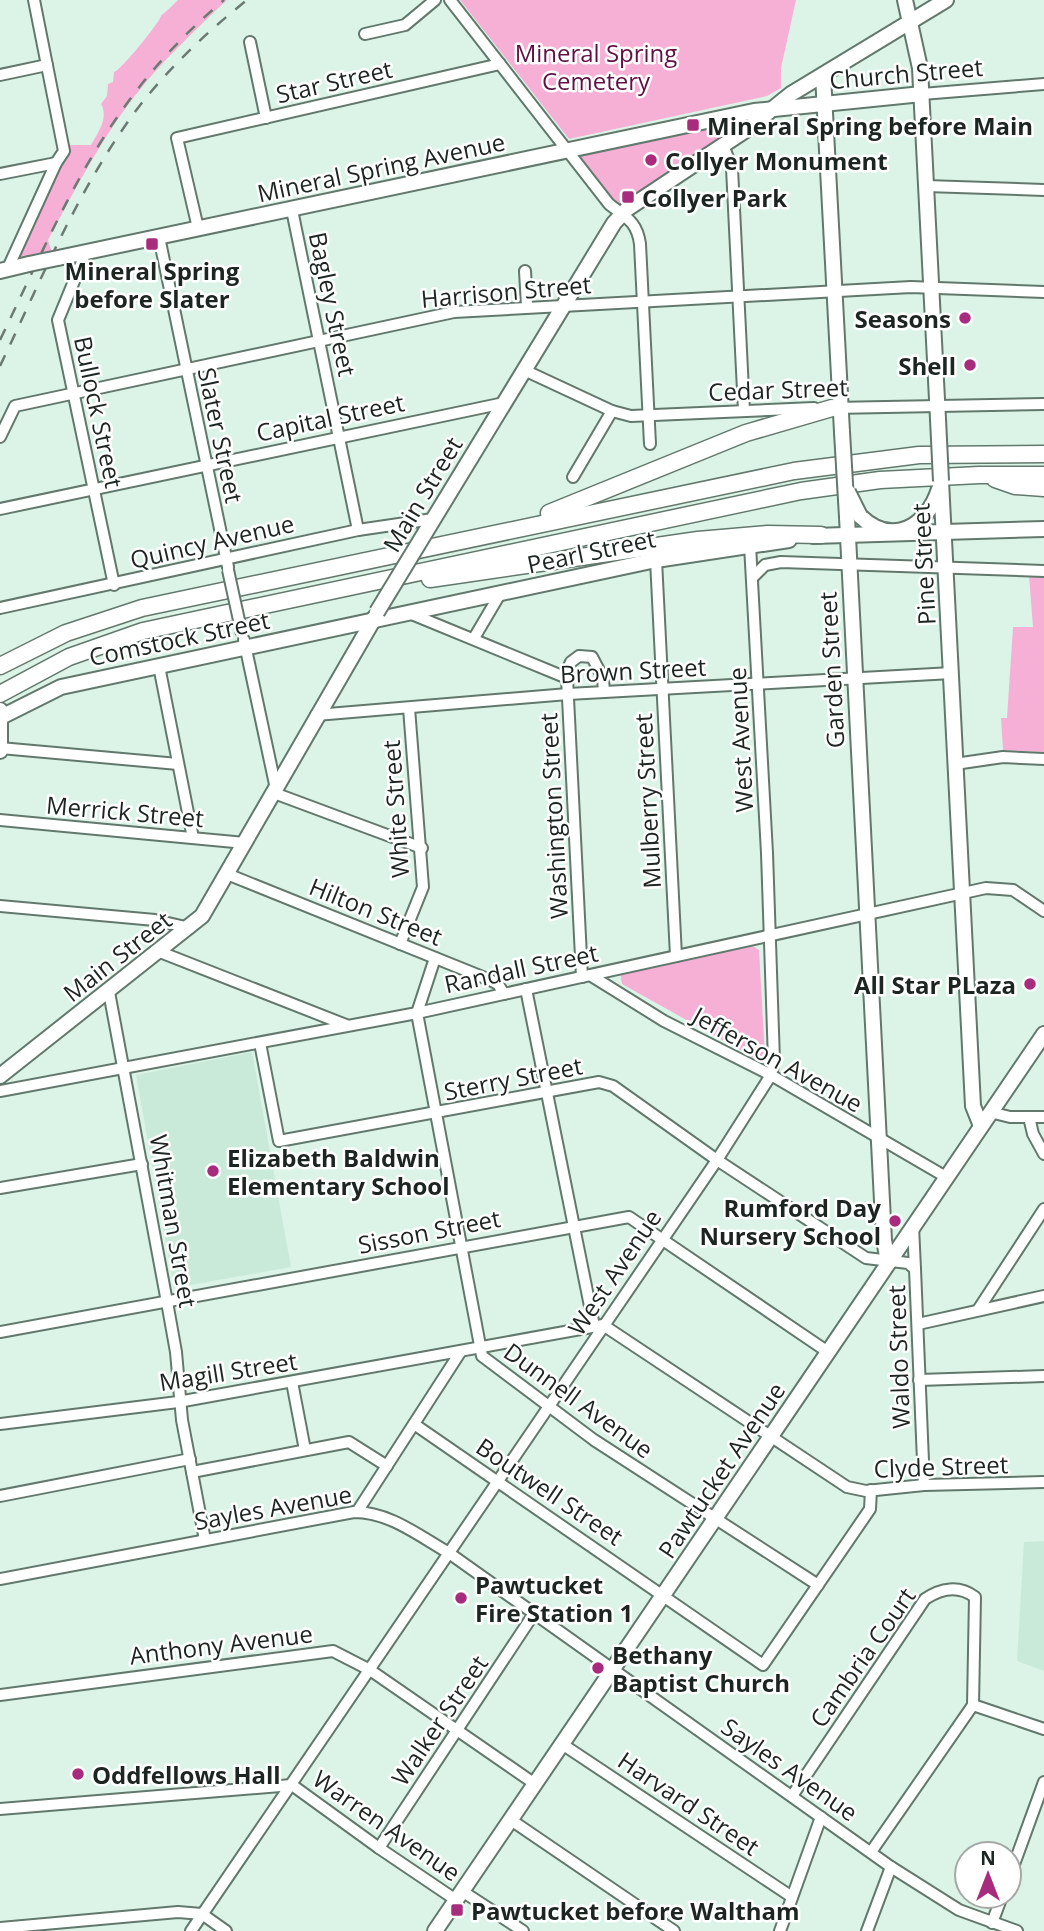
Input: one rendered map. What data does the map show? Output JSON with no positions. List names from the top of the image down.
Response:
{
  "streets": {
    "main road": [
      "Church Street",
      "Mineral Spring Avenue",
      "Main Street",
      "Pearl Street",
      "Pine Street",
      "Comstock Street",
      "Garden Street",
      "Pawtucket Avenue"
    ],
    "street": [
      "Star Street",
      "Harrison Street",
      "Bagley Street",
      "Cedar Street",
      "Bullock Street",
      "Capital Street",
      "Slater Street",
      "Quincy Avenue",
      "Brown Street",
      "West Avenue",
      "Mulberry Street",
      "White Street",
      "Merrick Street",
      "Washington Street",
      "Hilton Street",
      "Randall Street",
      "Jefferson Avenue",
      "Sterry Street",
      "Whitman Street",
      "Sisson Street",
      "Waldo Street",
      "Magill Street",
      "Dunnell Avenue",
      "Clyde Street",
      "Boutwell Street",
      "Sayles Avenue",
      "Anthony Avenue",
      "Cambria Court",
      "Walker Street",
      "Harvard Street",
      "Warren Avenue"
    ]
  },
  "crossings": [
    ["Church Street", "Mineral Spring Avenue"],
    ["Church Street", "Main Street"],
    ["Church Street", "Pine Street"],
    ["Star Street", "Mineral Spring Avenue"],
    ["Mineral Spring Avenue", "Bagley Street"],
    ["Mineral Spring Avenue", "Bullock Street"],
    ["Mineral Spring Avenue", "Slater Street"],
    ["Mineral Spring Avenue", "Main Street"],
    ["Harrison Street", "Bagley Street"],
    ["Harrison Street", "Bullock Street"],
    ["Harrison Street", "Slater Street"],
    ["Harrison Street", "Main Street"],
    ["Harrison Street", "Pine Street"],
    ["Bagley Street", "Capital Street"],
    ["Bagley Street", "Quincy Avenue"],
    ["Cedar Street", "Main Street"],
    ["Cedar Street", "Pine Street"],
    ["Bullock Street", "Capital Street"],
    ["Bullock Street", "Quincy Avenue"],
    ["Capital Street", "Slater Street"],
    ["Capital Street", "Main Street"],
    ["Slater Street", "Main Street"],
    ["Slater Street", "Quincy Avenue"],
    ["Slater Street", "Comstock Street"],
    ["Main Street", "Quincy Avenue"],
    ["Main Street", "Pearl Street"],
    ["Main Street", "Pine Street"],
    ["Main Street", "Comstock Street"],
    ["Main Street", "Brown Street"],
    ["Main Street", "Merrick Street"],
    ["Main Street", "Hilton Street"],
    ["Main Street", "Whitman Street"],
    ["Pearl Street", "Pine Street"],
    ["Pearl Street", "Comstock Street"],
    ["Pearl Street", "Garden Street"],
    ["Pearl Street", "West Avenue"],
    ["Pearl Street", "Mulberry Street"],
    ["Pine Street", "Brown Street"],
    ["Pine Street", "Randall Street"],
    ["Pine Street", "Pawtucket Avenue"],
    ["Brown Street", "Garden Street"],
    ["Brown Street", "West Avenue"],
    ["Brown Street", "Mulberry Street"],
    ["Brown Street", "White Street"],
    ["Brown Street", "Washington Street"],
    ["Garden Street", "Randall Street"],
    ["Garden Street", "Jefferson Avenue"],
    ["Garden Street", "Sterry Street"],
    ["Garden Street", "Waldo Street"],
    ["Garden Street", "Pawtucket Avenue"],
    ["West Avenue", "Randall Street"],
    ["West Avenue", "Jefferson Avenue"],
    ["West Avenue", "Sterry Street"],
    ["West Avenue", "Sisson Street"],
    ["West Avenue", "Dunnell Avenue"],
    ["West Avenue", "Clyde Street"],
    ["West Avenue", "Boutwell Street"],
    ["West Avenue", "Sayles Avenue"],
    ["West Avenue", "Anthony Avenue"],
    ["West Avenue", "Warren Avenue"],
    ["Mulberry Street", "Randall Street"],
    ["White Street", "Hilton Street"],
    ["Washington Street", "Randall Street"],
    ["Washington Street", "Jefferson Avenue"],
    ["Hilton Street", "Randall Street"],
    ["Hilton Street", "Dunnell Avenue"],
    ["Randall Street", "Jefferson Avenue"],
    ["Randall Street", "Sterry Street"],
    ["Randall Street", "Whitman Street"],
    ["Randall Street", "Dunnell Avenue"],
    ["Jefferson Avenue", "Pawtucket Avenue"],
    ["Sterry Street", "Waldo Street"],
    ["Sterry Street", "Dunnell Avenue"],
    ["Sterry Street", "Pawtucket Avenue"],
    ["Whitman Street", "Sisson Street"],
    ["Whitman Street", "Magill Street"],
    ["Sisson Street", "Dunnell Avenue"],
    ["Sisson Street", "Pawtucket Avenue"],
    ["Waldo Street", "Clyde Street"],
    ["Waldo Street", "Pawtucket Avenue"],
    ["Magill Street", "Dunnell Avenue"],
    ["Dunnell Avenue", "Pawtucket Avenue"],
    ["Dunnell Avenue", "Boutwell Street"],
    ["Clyde Street", "Pawtucket Avenue"],
    ["Pawtucket Avenue", "Boutwell Street"],
    ["Pawtucket Avenue", "Sayles Avenue"],
    ["Pawtucket Avenue", "Anthony Avenue"],
    ["Pawtucket Avenue", "Harvard Street"],
    ["Pawtucket Avenue", "Warren Avenue"],
    ["Sayles Avenue", "Cambria Court"],
    ["Sayles Avenue", "Walker Street"],
    ["Anthony Avenue", "Walker Street"],
    ["Walker Street", "Warren Avenue"]
  ],
  "parks": ["Mineral Spring Cemetery"],
  "places": {
    "transit": [
      "Mineral Spring before Main",
      "Collyer Park",
      "Mineral Spring before Slater",
      "Pawtucket before Waltham"
    ],
    "other": [
      "Collyer Monument",
      "Seasons",
      "Shell",
      "All Star PLaza",
      "Elizabeth Baldwin Elementary School",
      "Rumford Day Nursery School",
      "Pawtucket Fire Station 1",
      "Bethany Baptist Church",
      "Oddfellows Hall"
    ]
  },
  "north": "top"
}
